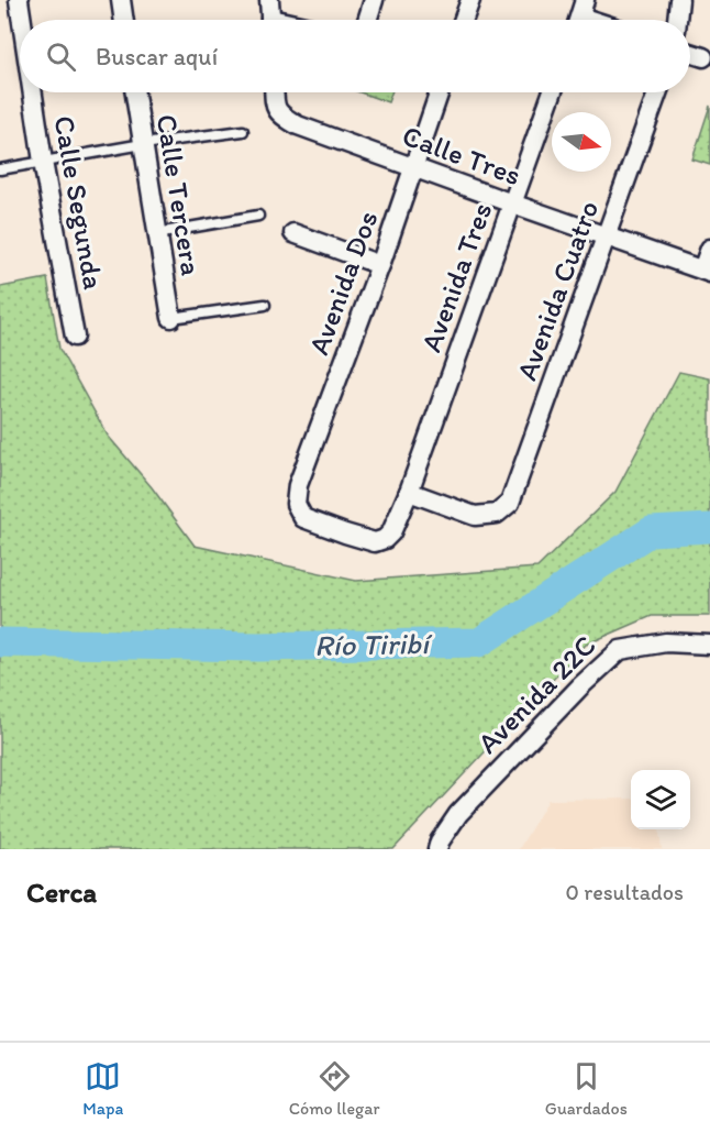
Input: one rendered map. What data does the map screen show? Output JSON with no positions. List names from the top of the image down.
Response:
{
  "streets": {
    "street": [
      "Calle Tres",
      "Calle Tercera",
      "Calle Segunda",
      "Avenida Tres",
      "Avenida Dos",
      "Avenida Cuatro",
      "Avenida 22C"
    ]
  },
  "crossings": [
    ["Calle Tres", "Avenida Tres"],
    ["Calle Tres", "Avenida Dos"],
    ["Calle Tres", "Avenida Cuatro"],
    ["Avenida Tres", "Avenida Dos"],
    ["Avenida Tres", "Avenida Cuatro"]
  ],
  "water": ["Río Tiribí"],
  "north": "right",
  "page": {
    "search": "Buscar aquí",
    "heading": ["Cerca", "0 resultados"],
    "nav": ["Mapa", "Cómo llegar", "Guardados"]
  }
}
